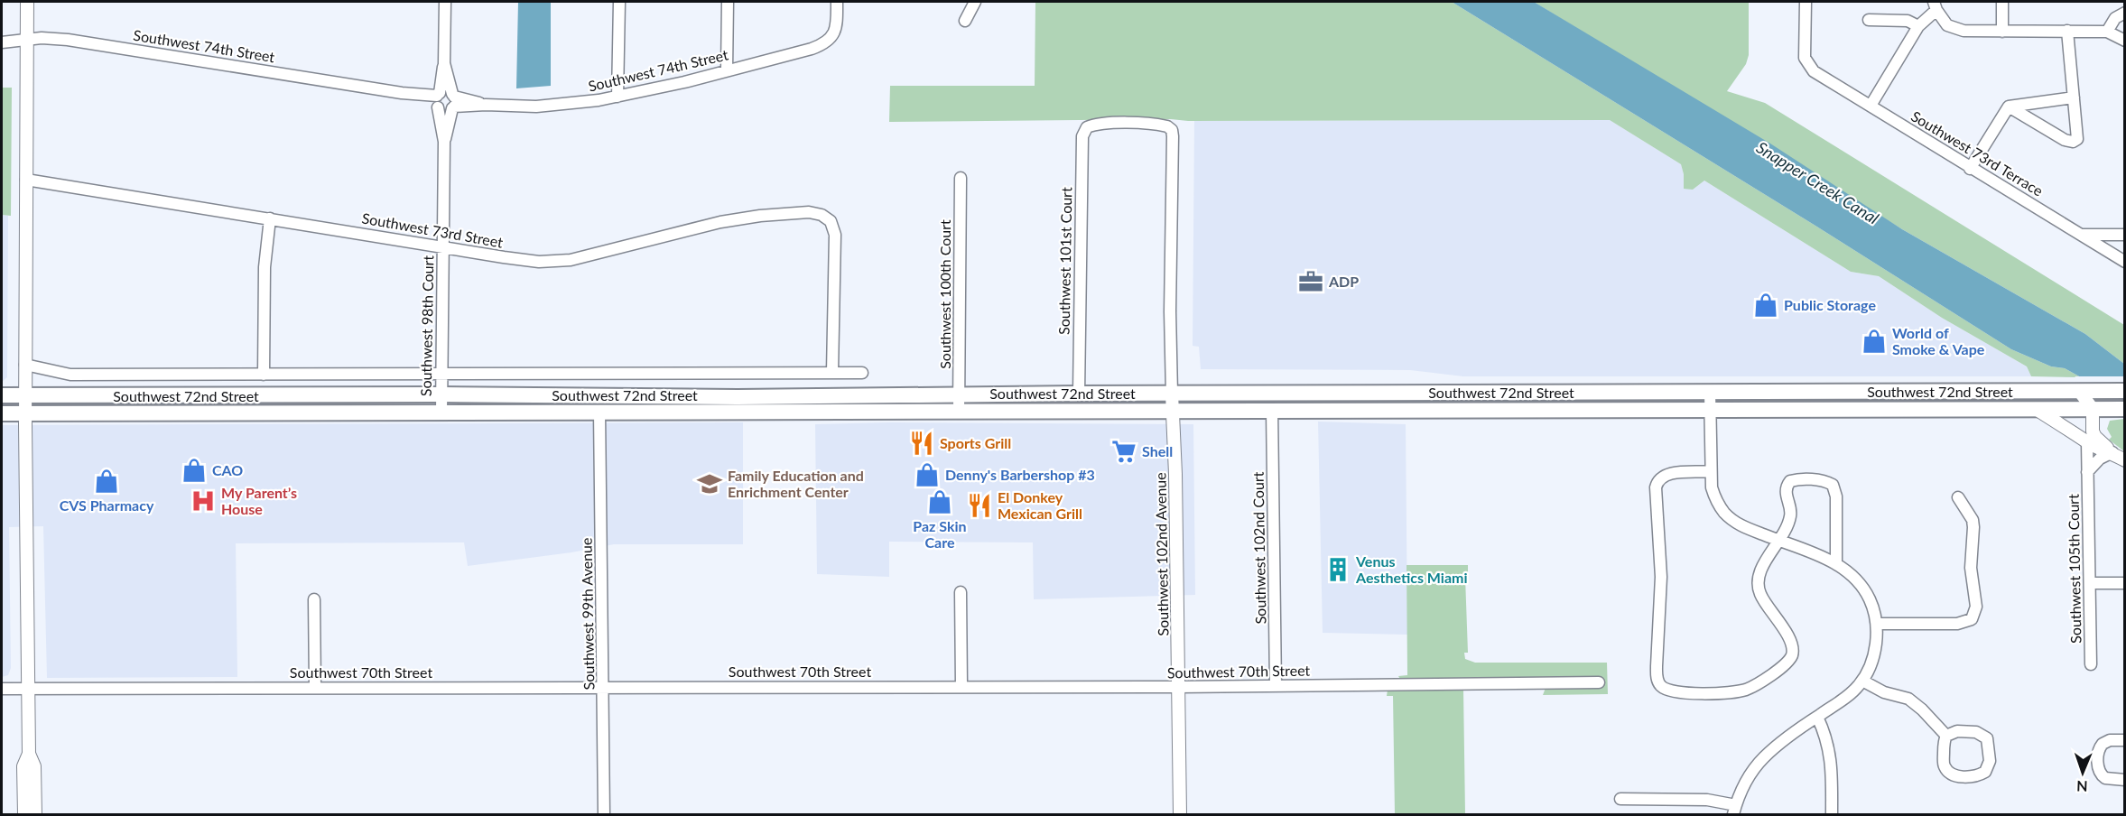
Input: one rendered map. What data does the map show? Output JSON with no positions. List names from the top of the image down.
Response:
{
  "streets": {
    "main road": ["Southwest 72nd Street"],
    "street": [
      "Southwest 74th Street",
      "Southwest 73rd Terrace",
      "Southwest 73rd Street",
      "Southwest 101st Court",
      "Southwest 100th Court",
      "Southwest 98th Court",
      "Southwest 102nd Court",
      "Southwest 102nd Avenue",
      "Southwest 105th Court",
      "Southwest 99th Avenue",
      "Southwest 70th Street"
    ]
  },
  "crossings": [
    ["Southwest 74th Street", "Southwest 98th Court"],
    ["Southwest 73rd Street", "Southwest 98th Court"],
    ["Southwest 73rd Street", "Southwest 72nd Street"],
    ["Southwest 101st Court", "Southwest 72nd Street"],
    ["Southwest 101st Court", "Southwest 102nd Avenue"],
    ["Southwest 100th Court", "Southwest 72nd Street"],
    ["Southwest 98th Court", "Southwest 72nd Street"],
    ["Southwest 72nd Street", "Southwest 102nd Court"],
    ["Southwest 72nd Street", "Southwest 102nd Avenue"],
    ["Southwest 72nd Street", "Southwest 99th Avenue"],
    ["Southwest 102nd Court", "Southwest 70th Street"],
    ["Southwest 102nd Avenue", "Southwest 70th Street"],
    ["Southwest 99th Avenue", "Southwest 70th Street"]
  ],
  "water": ["Snapper Creek Canal"],
  "places": {
    "office": ["ADP"],
    "shop": [
      "Public Storage",
      "World of Smoke & Vape",
      "CAO",
      "Denny's Barbershop #3",
      "CVS Pharmacy",
      "Paz Skin Care"
    ],
    "restaurant": ["Sports Grill", "El Donkey Mexican Grill"],
    "supermarket": ["Shell"],
    "school or university": ["Family Education and Enrichment Center"],
    "hospital": ["My Parent’s House"],
    "building": ["Venus Aesthetics Miami"]
  },
  "north": "bottom"
}
